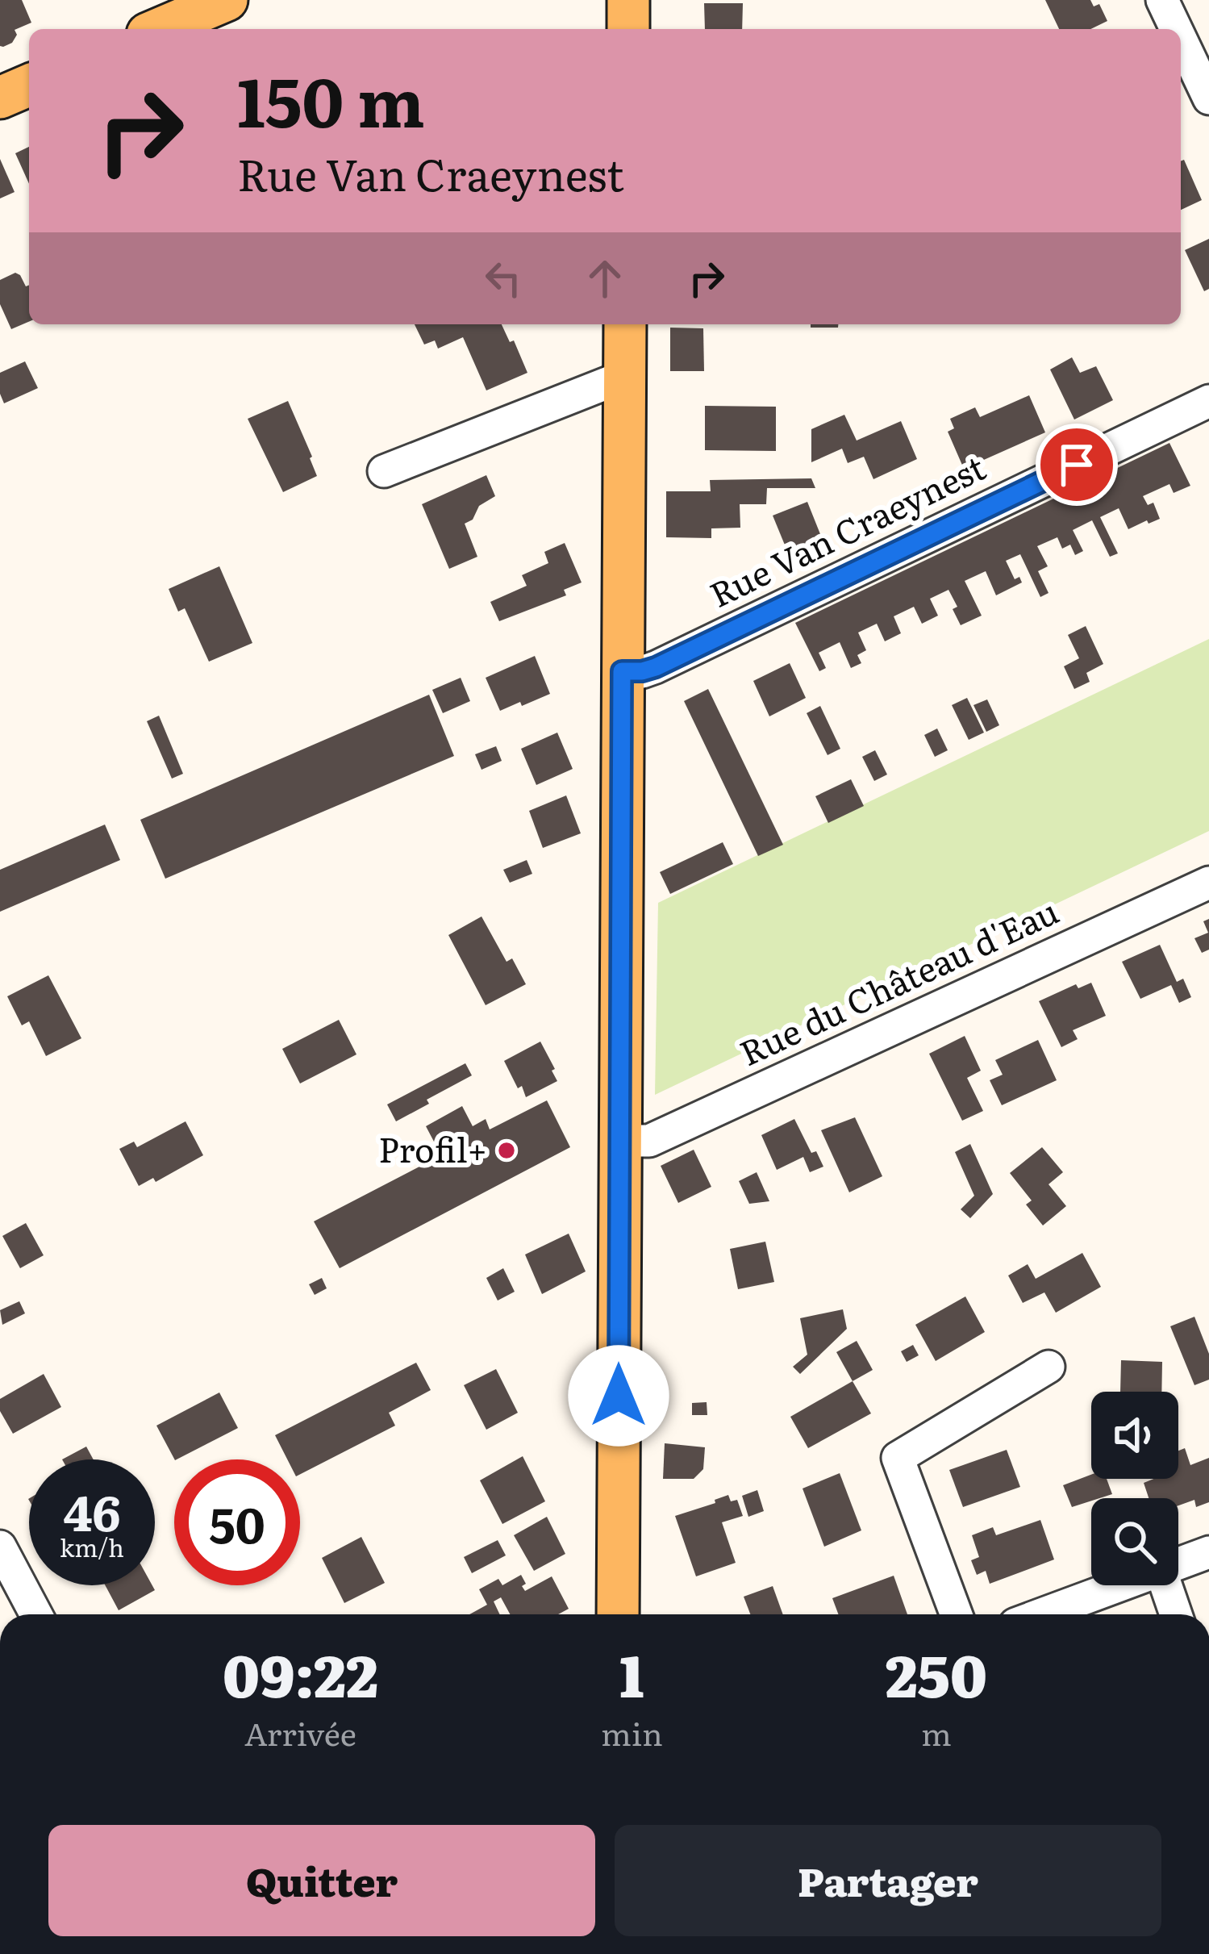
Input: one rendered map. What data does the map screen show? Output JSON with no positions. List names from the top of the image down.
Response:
{
  "streets": {
    "street": ["Rue Van Craeynest", "Rue du Château d'Eau"]
  },
  "places": ["Profil+"],
  "page": {
    "turn": ["150 m", "Rue Van Craeynest"],
    "speed": "46 km/h",
    "limit": "50",
    "eta": [
      "09:22",
      "Arrivée",
      "1",
      "min",
      "250",
      "m"
    ],
    "buttons": ["Quitter", "Partager"]
  }
}
